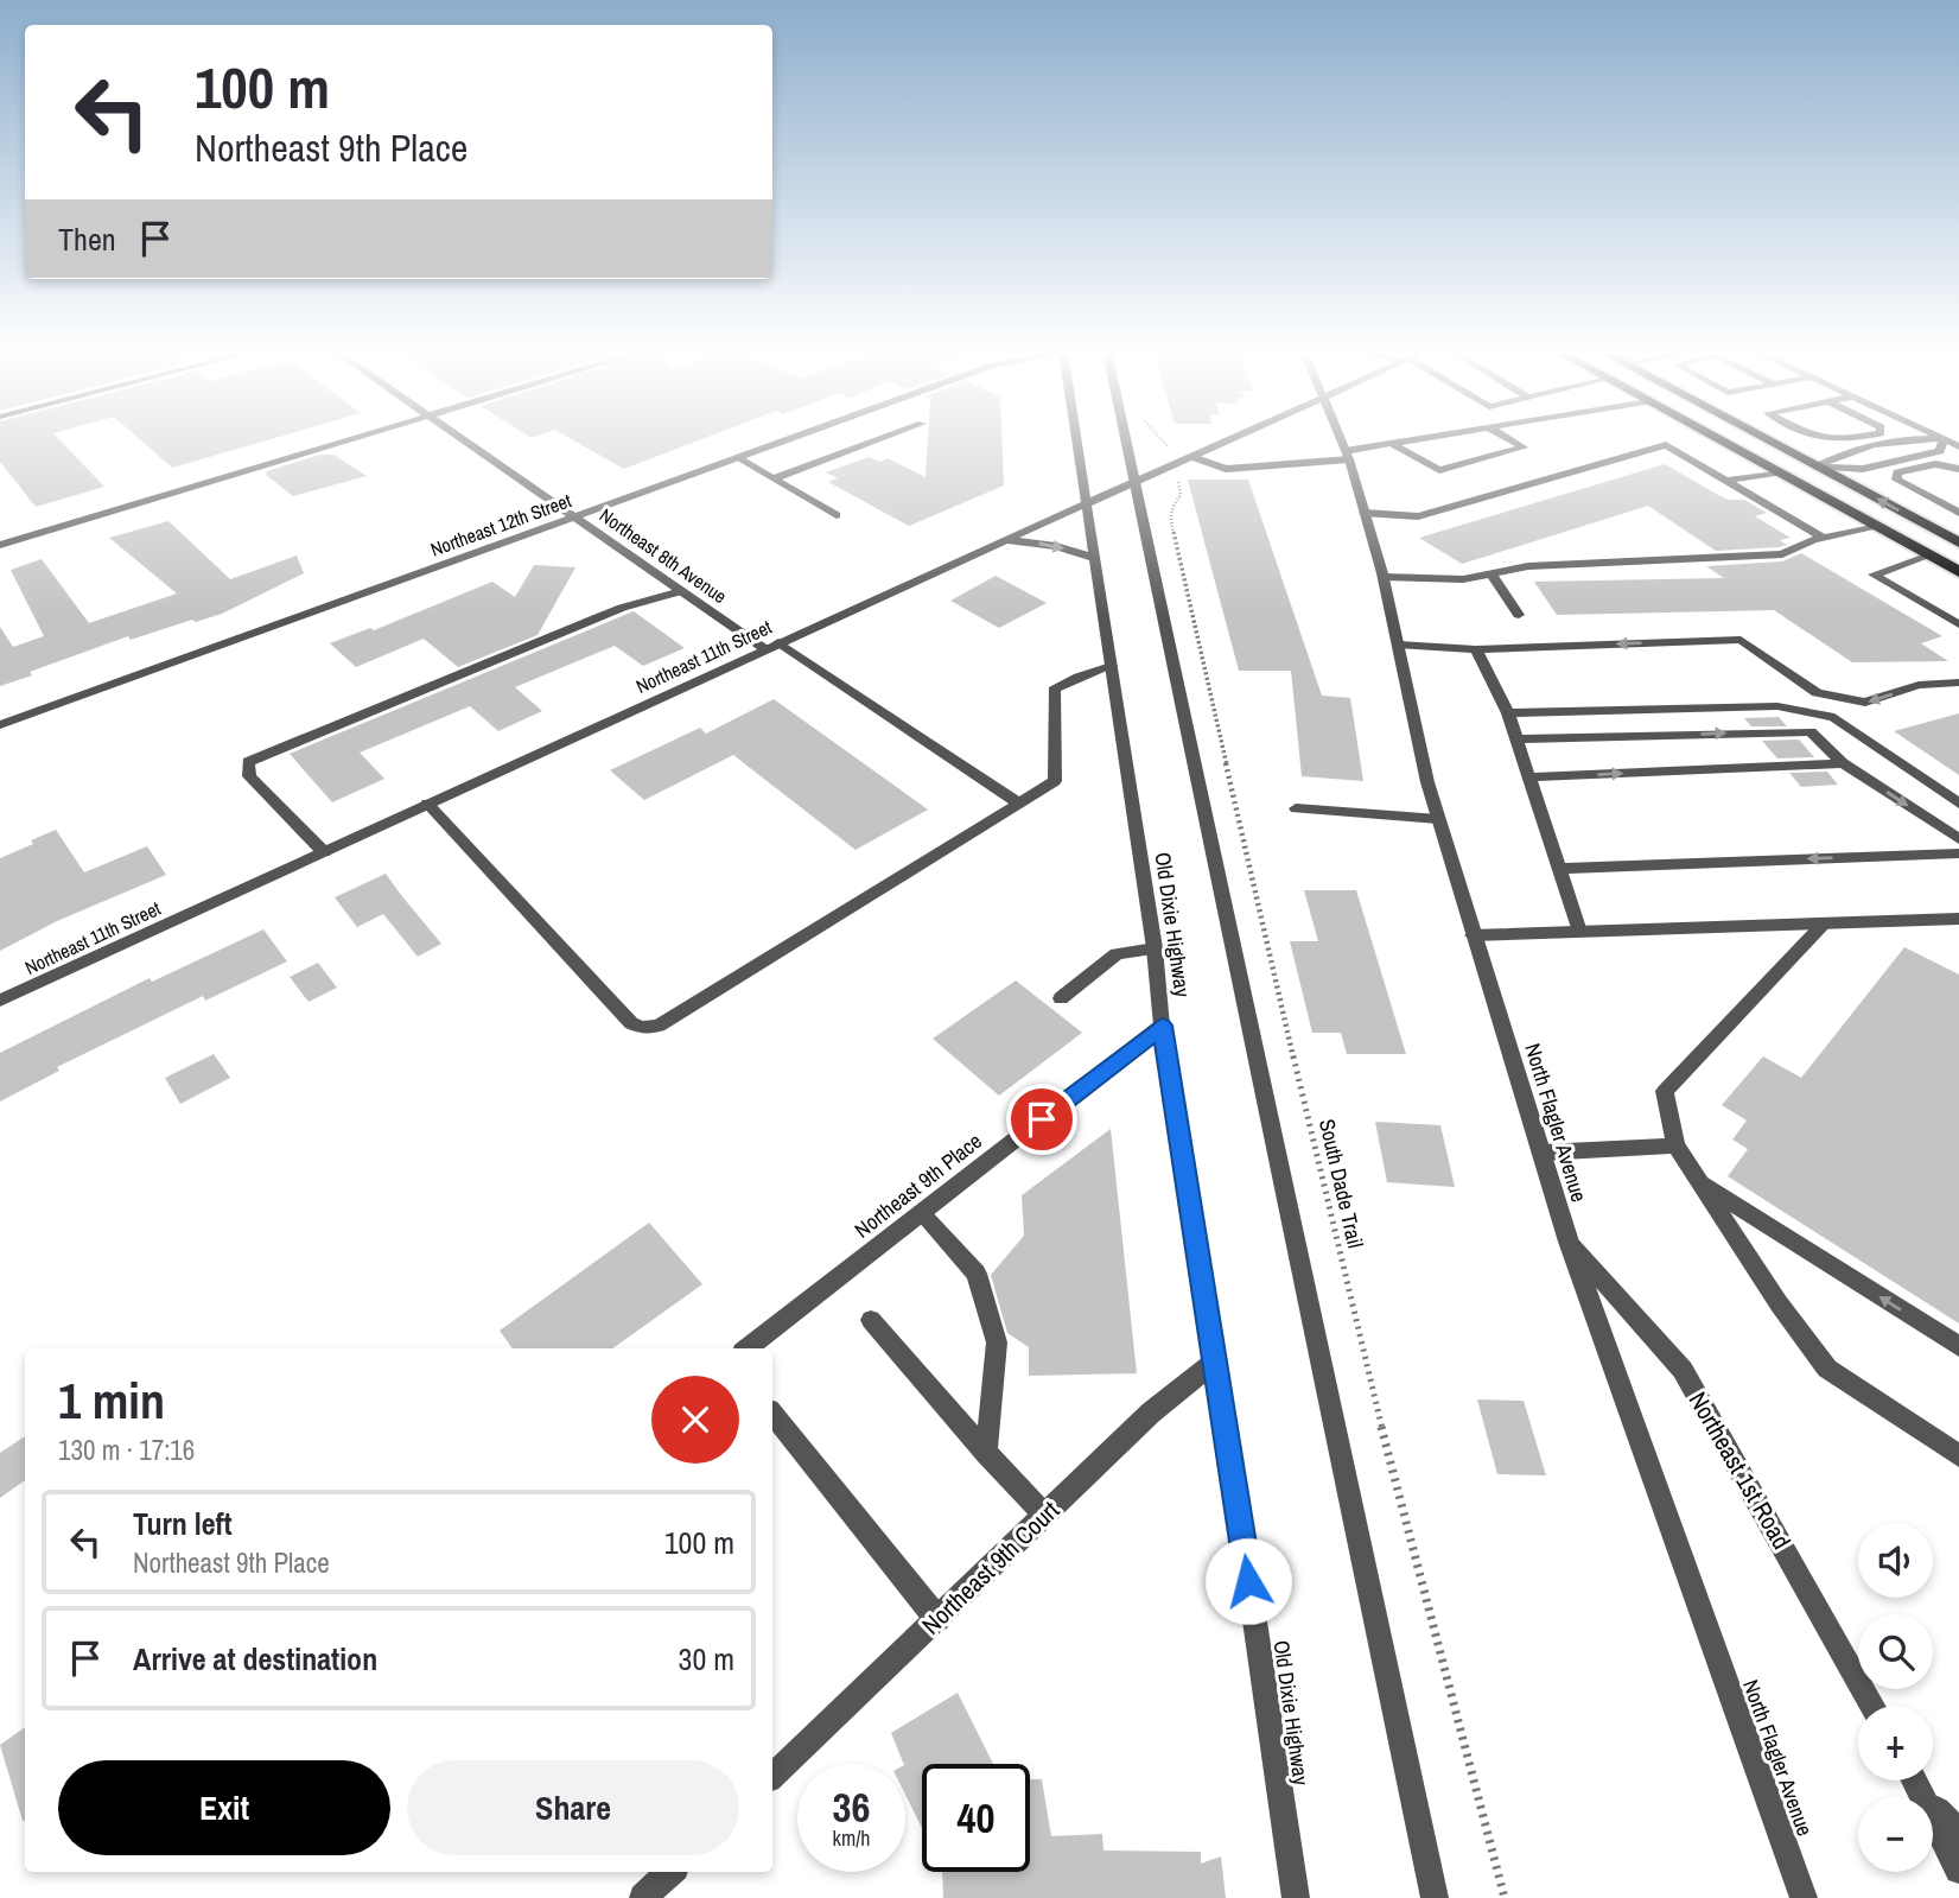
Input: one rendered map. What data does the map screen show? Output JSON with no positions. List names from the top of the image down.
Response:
{
  "streets": {
    "street": [
      "Northeast 12th Street",
      "Northeast 8th Avenue",
      "Northeast 11th Street",
      "Old Dixie Highway",
      "North Flagler Avenue",
      "Northeast 9th Place",
      "Northeast 1st Road",
      "Northeast 9th Court"
    ],
    "path": ["South Dade Trail"]
  },
  "crossings": [
    ["Northeast 12th Street", "Northeast 8th Avenue"],
    ["Northeast 8th Avenue", "Northeast 11th Street"],
    ["Northeast 11th Street", "Old Dixie Highway"],
    ["Old Dixie Highway", "Northeast 9th Place"],
    ["Old Dixie Highway", "Northeast 9th Court"],
    ["North Flagler Avenue", "Northeast 1st Road"]
  ],
  "page": {
    "turn": ["100 m", "Northeast 9th Place"],
    "then": "Then",
    "heading": ["1 min", "130 m · 17:16"],
    "list": [
      {
        "name": "Turn left",
        "note": "Northeast 9th Place",
        "value": "100 m"
      },
      {
        "name": "Arrive at destination",
        "value": "30 m"
      }
    ],
    "map_buttons": ["+", "−"],
    "buttons": ["Exit", "Share"],
    "speed": "36 km/h",
    "limit": "40"
  }
}
